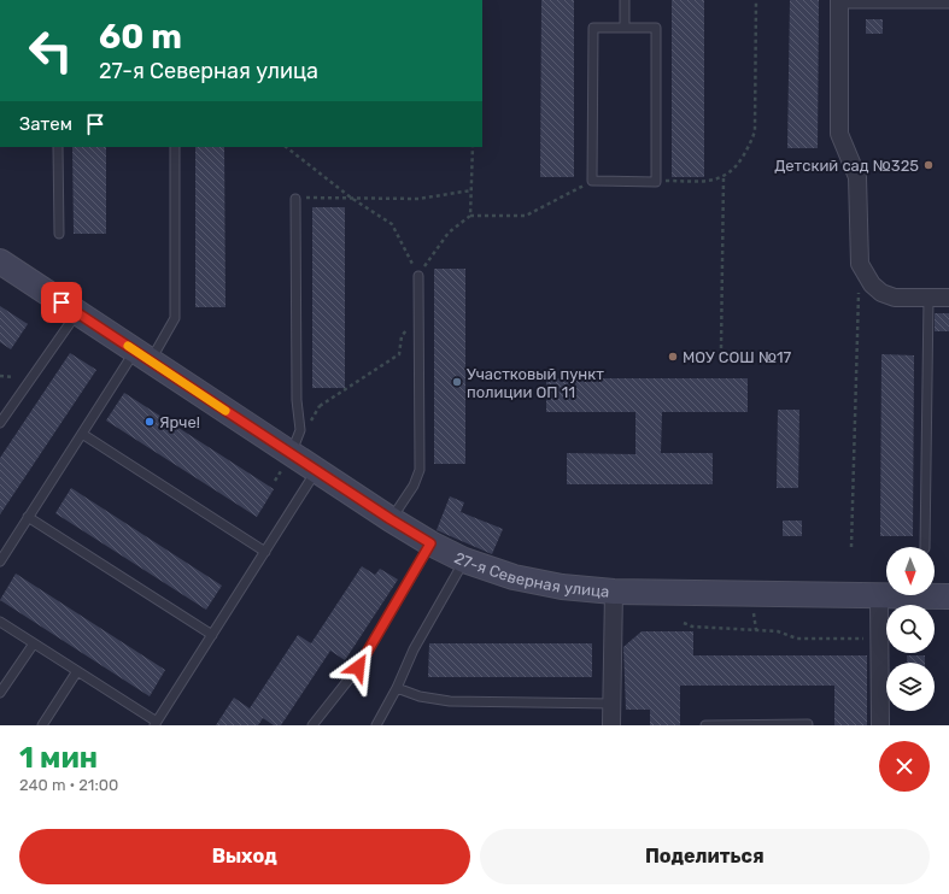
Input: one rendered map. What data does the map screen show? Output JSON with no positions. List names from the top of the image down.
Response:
{
  "streets": {
    "street": ["27-я Северная улица"]
  },
  "places": [
    "Детский сад №325",
    "МОУ СОШ №17",
    "Участковый пункт полиции ОП 11",
    "Ярче!"
  ],
  "north": "bottom",
  "page": {
    "turn": ["60 m", "27-я Северная улица"],
    "then": "Затем",
    "heading": ["1 мин", "240 m · 21:00"],
    "buttons": ["Выход", "Поделиться"]
  }
}
